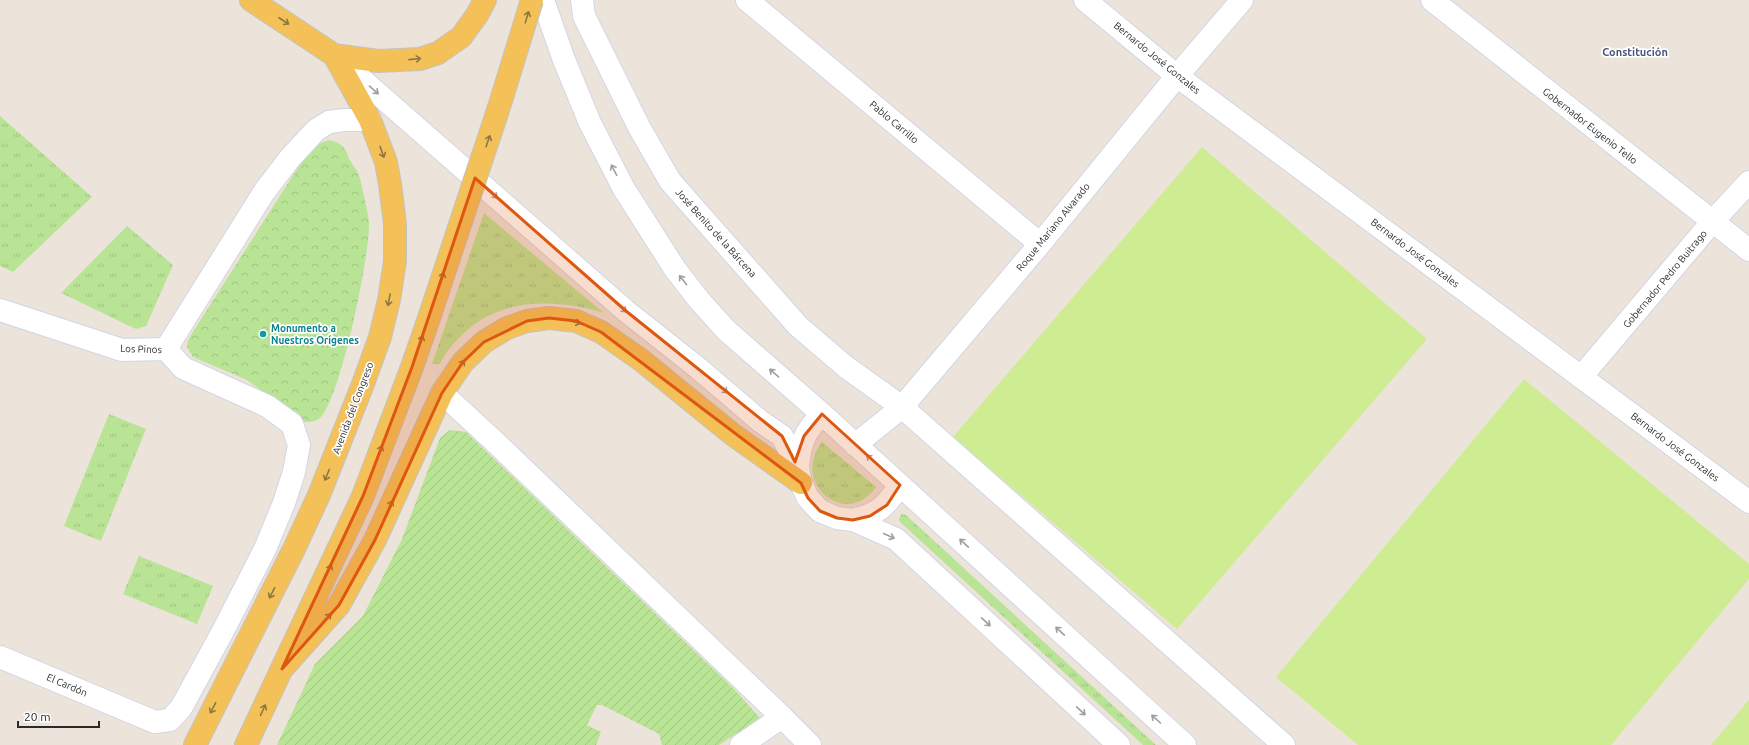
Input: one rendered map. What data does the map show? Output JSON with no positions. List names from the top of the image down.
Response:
{
  "streets": {
    "main road": ["Avenida del Congreso"],
    "street": [
      "Bernardo José Gonzales",
      "Pablo Carrillo",
      "Gobernador Eugenio Tello",
      "Roque Mariano Alvarado",
      "José Benito de la Bárcena",
      "Gobernador Pedro Buitrago",
      "Los Pinos",
      "El Cardón"
    ]
  },
  "crossings": [
    ["Bernardo José Gonzales", "Roque Mariano Alvarado"],
    ["Bernardo José Gonzales", "Gobernador Pedro Buitrago"],
    ["Pablo Carrillo", "Roque Mariano Alvarado"],
    ["Gobernador Eugenio Tello", "Gobernador Pedro Buitrago"],
    ["Roque Mariano Alvarado", "José Benito de la Bárcena"],
    ["Los Pinos", "El Cardón"]
  ],
  "districts": ["Constitución"],
  "places": ["Monumento a Nuestros Orígenes"],
  "scale_bar": "20 m"
}
